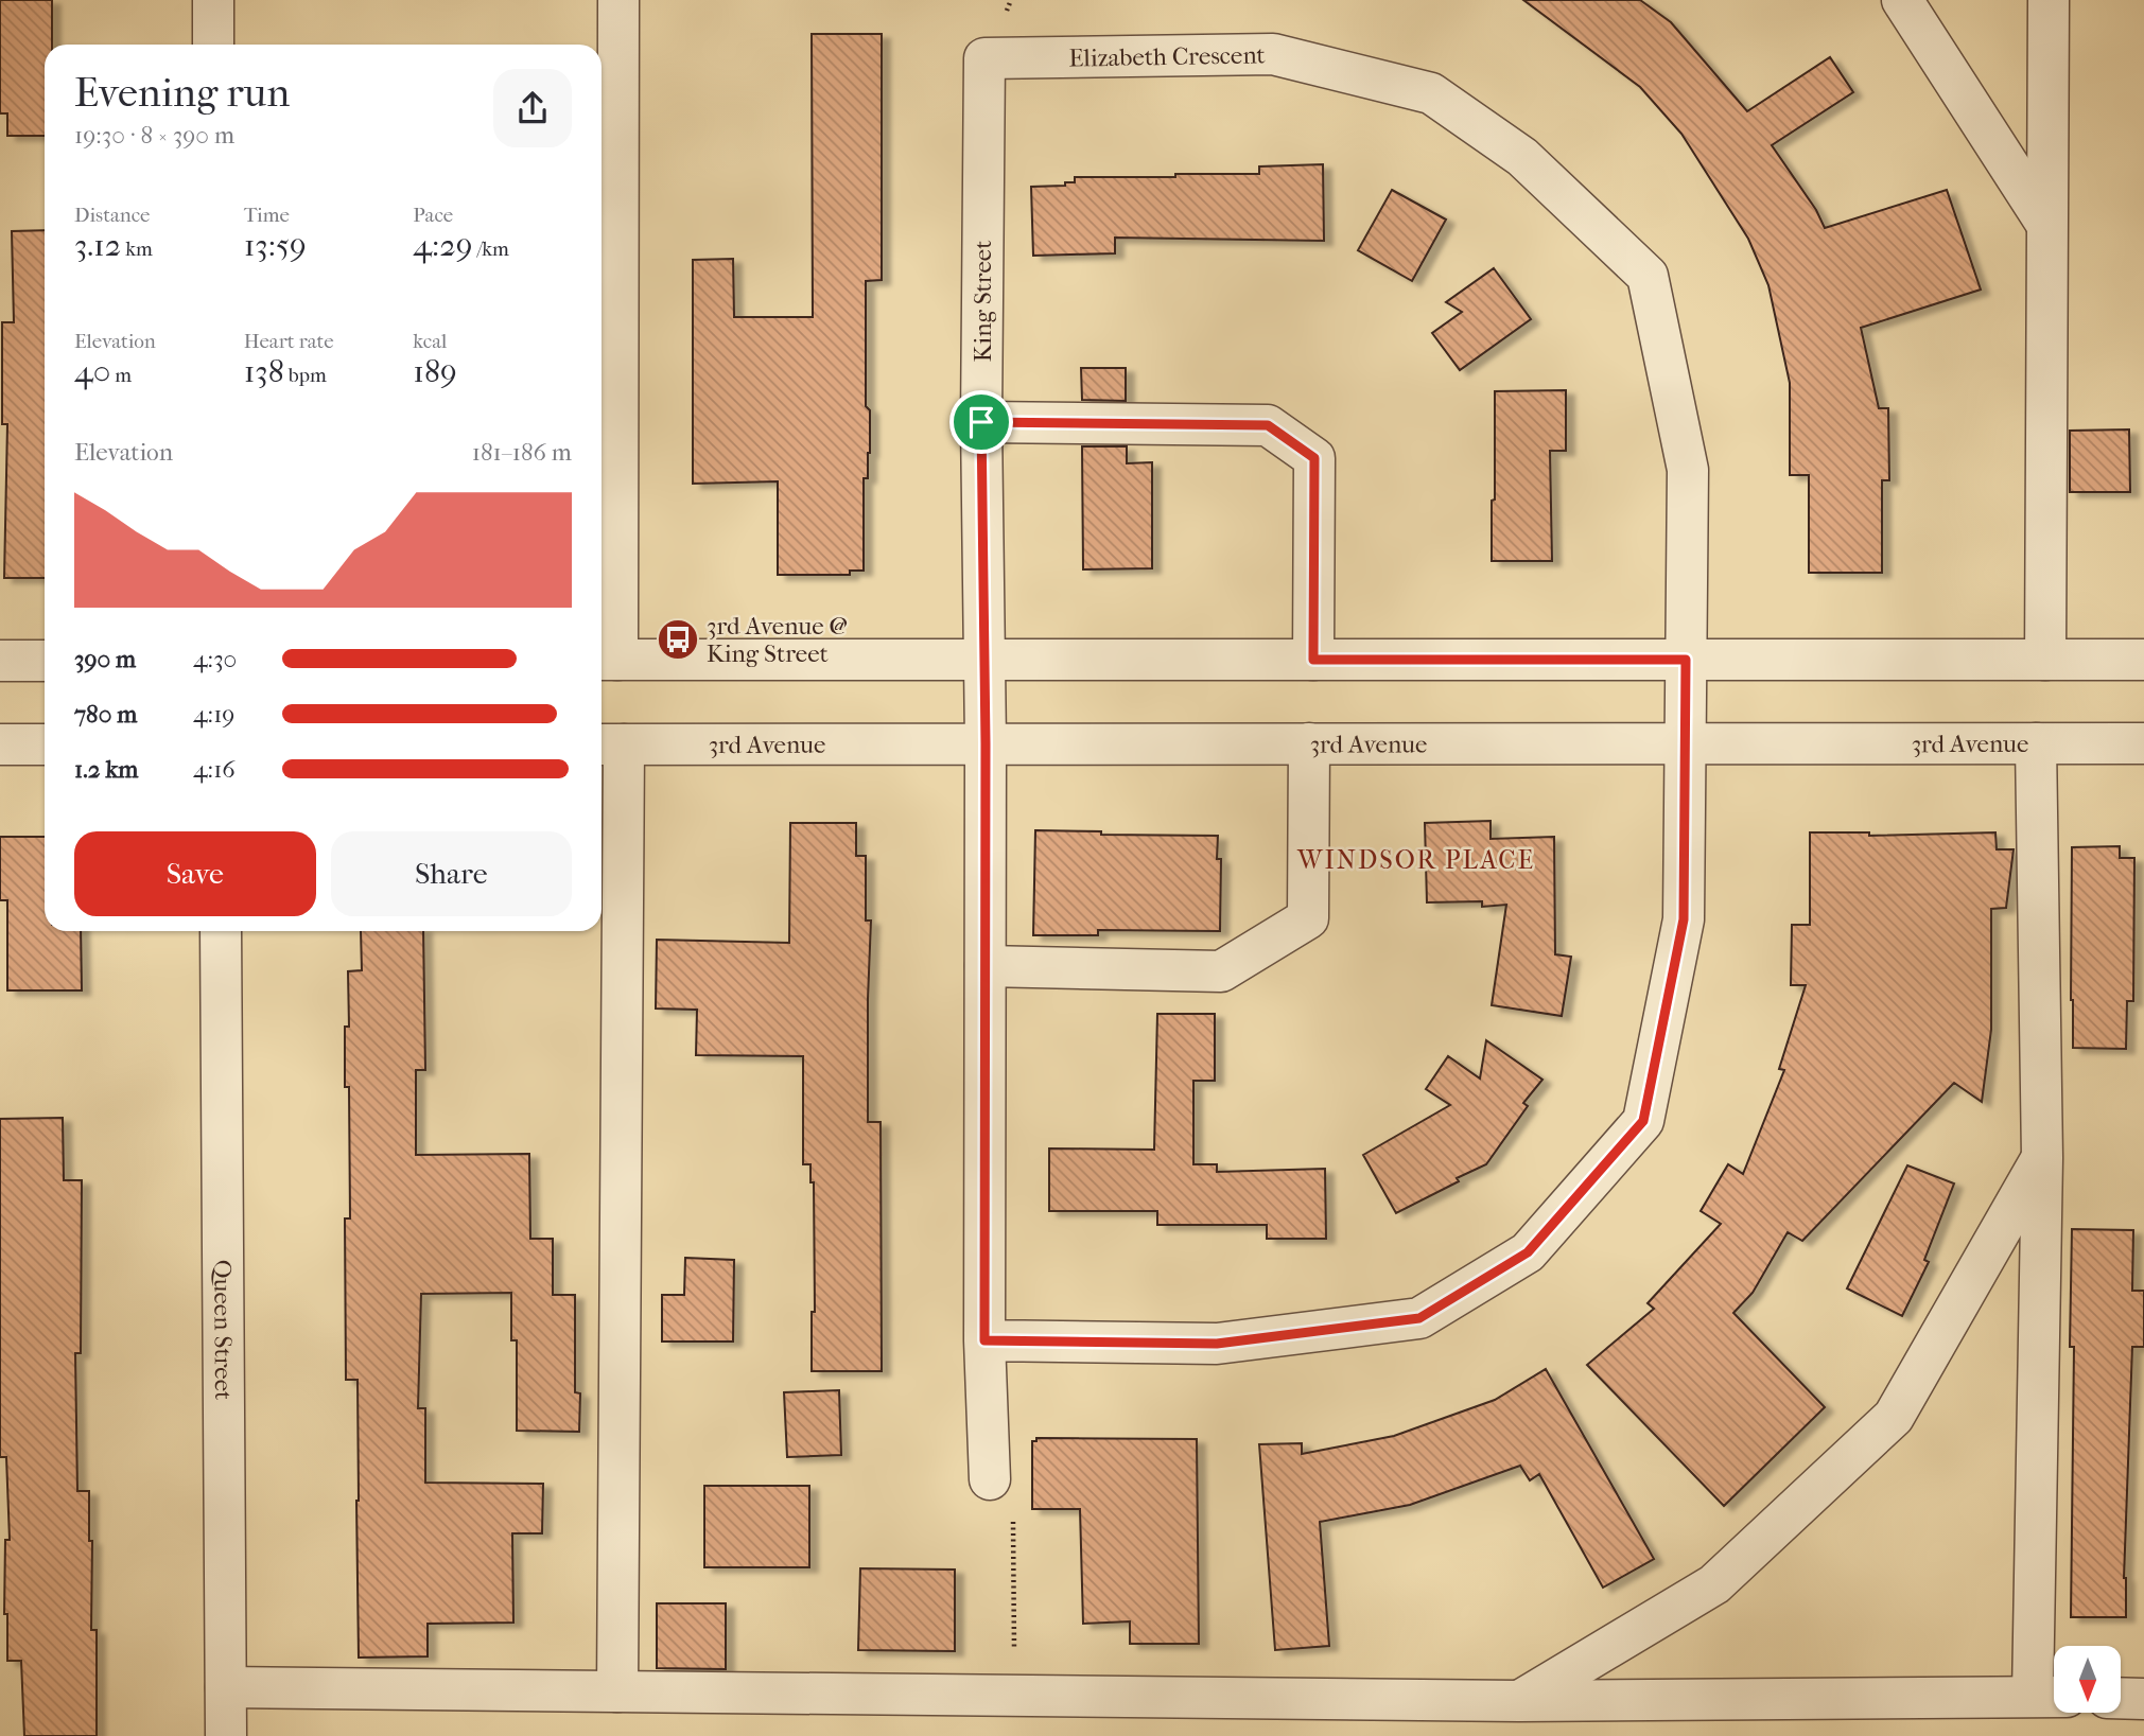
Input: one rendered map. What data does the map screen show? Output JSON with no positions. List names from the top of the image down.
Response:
{
  "streets": {
    "street": [
      "Elizabeth Crescent",
      "King Street",
      "3rd Avenue",
      "Queen Street"
    ]
  },
  "crossings": [
    ["Elizabeth Crescent", "King Street"],
    ["Elizabeth Crescent", "3rd Avenue"],
    ["King Street", "3rd Avenue"]
  ],
  "districts": ["WINDSOR PLACE"],
  "places": {
    "bus stop": ["3rd Avenue @ King Street"]
  },
  "north": "bottom",
  "page": {
    "heading": ["Evening run", "19:30 · 8 × 390 m"],
    "stats": [
      ["Distance", "3.12 km"],
      ["Time", "13:59"],
      ["Pace", "4:29 /km"],
      ["Elevation", "40 m"],
      ["Heart rate", "138 bpm"],
      ["kcal", "189"]
    ],
    "chart": ["Elevation", "181–186 m"],
    "list": [
      {
        "name": "390 m",
        "note": "4:30"
      },
      {
        "name": "780 m",
        "note": "4:19"
      },
      {
        "name": "1.2 km",
        "note": "4:16"
      }
    ],
    "buttons": ["Save", "Share"]
  }
}
